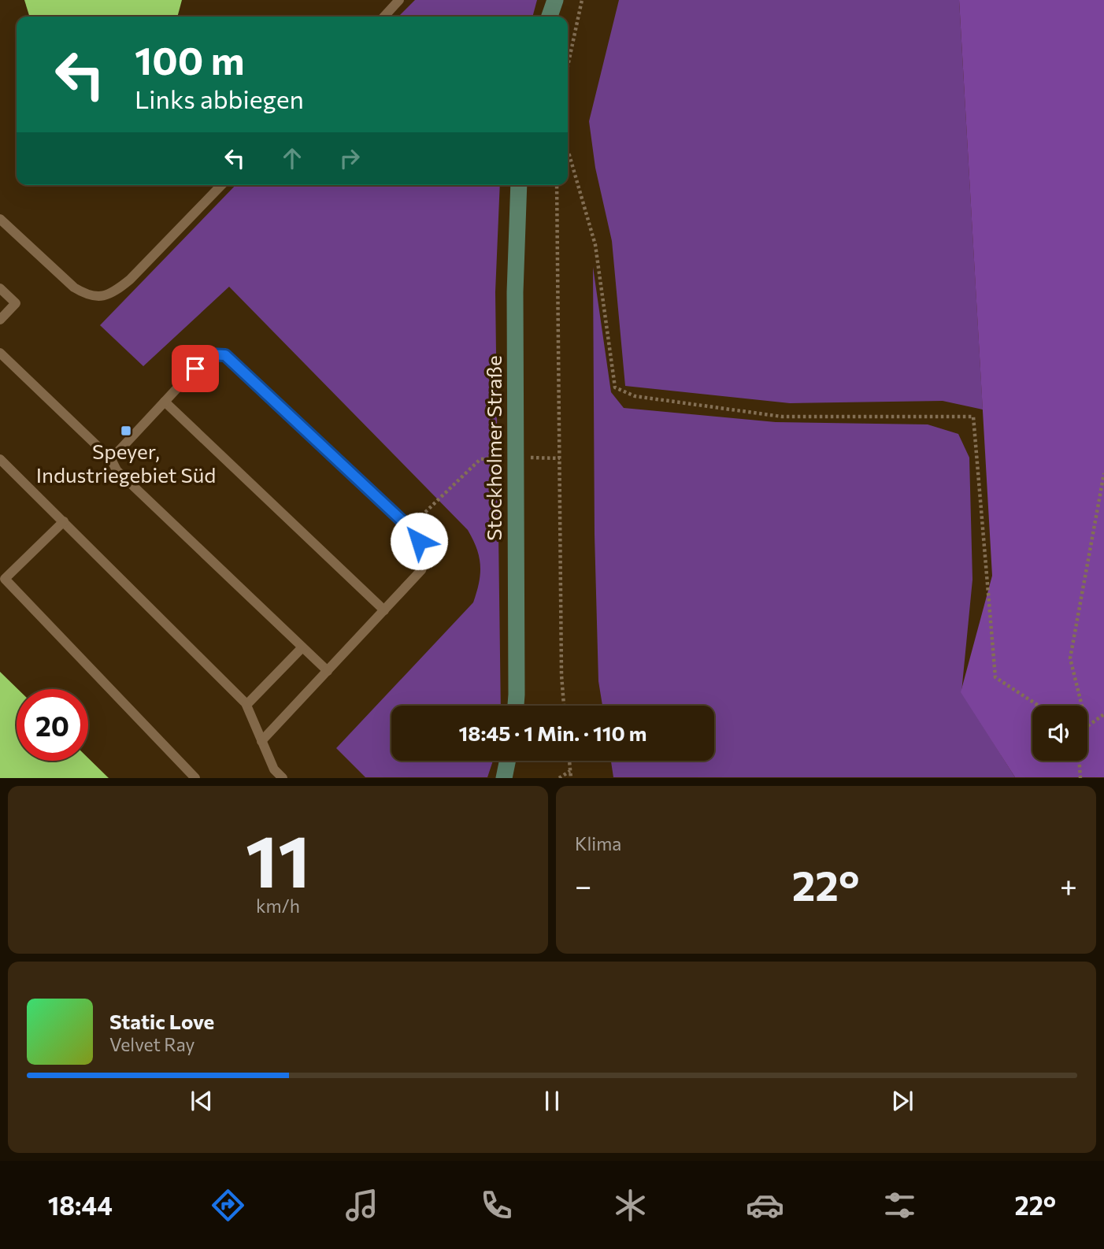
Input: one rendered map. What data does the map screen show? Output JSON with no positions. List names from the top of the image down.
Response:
{
  "streets": {
    "street": ["Stockholmer Straße"]
  },
  "places": {
    "transit": ["Speyer, Industriegebiet Süd"]
  },
  "page": {
    "turn": ["100 m", "Links abbiegen"],
    "limit": "20",
    "trip": "18:45 · 1 Min. · 110 m",
    "tile": [
      ["11", "km/h"],
      "Klima"
    ],
    "heat": ["−", "22°", "+"],
    "song": ["Static Love", "Velvet Ray"],
    "tabs": ["18:44", "22°"]
  }
}
